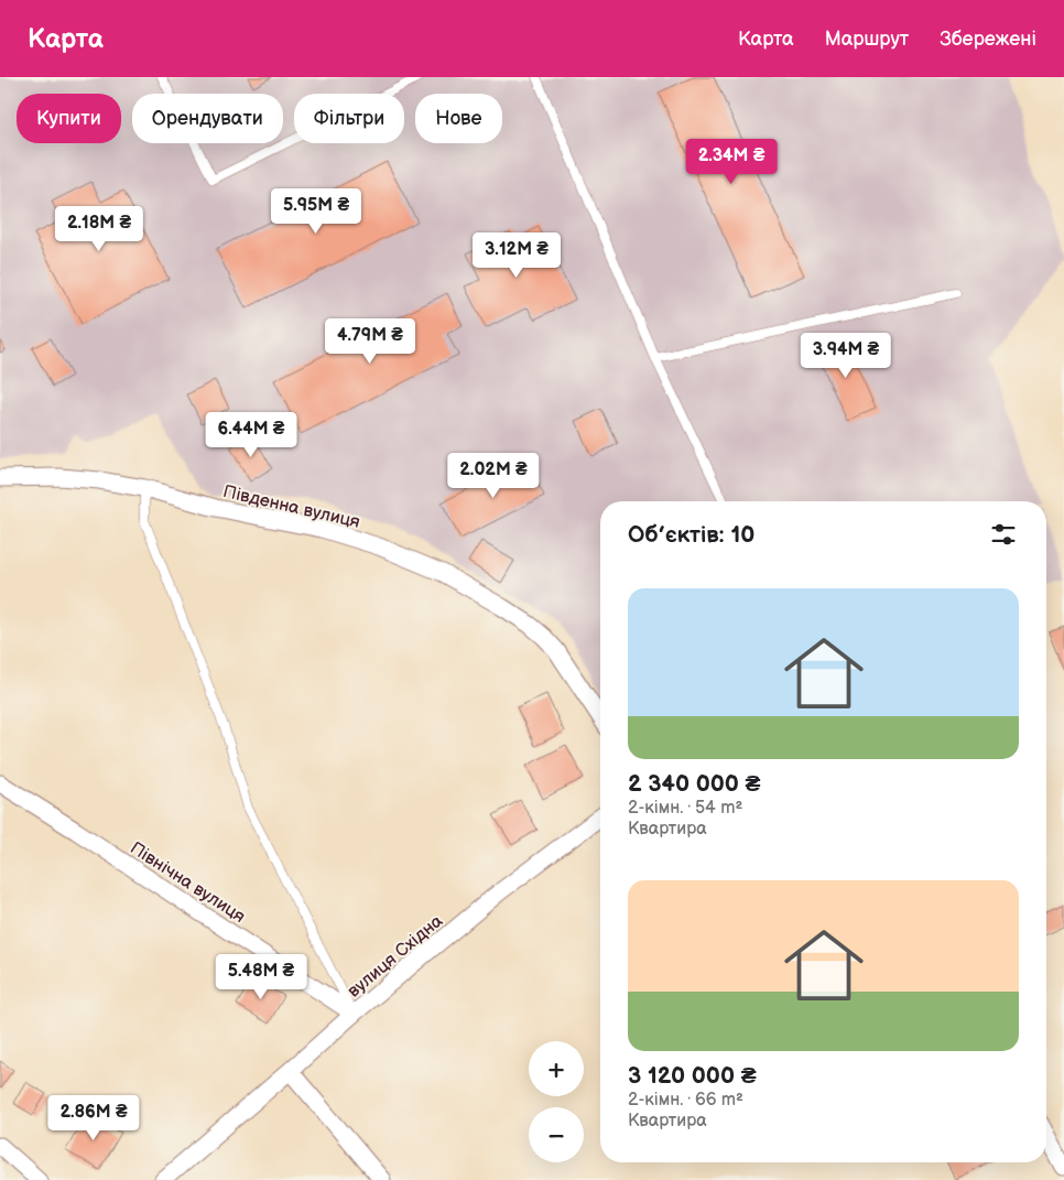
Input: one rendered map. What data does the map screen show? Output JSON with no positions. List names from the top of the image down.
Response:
{
  "streets": {
    "street": ["Південна вулиця", "Північна вулиця", "вулиця Східна"]
  },
  "crossings": [
    ["Північна вулиця", "вулиця Східна"]
  ],
  "page": {
    "header": "Карта",
    "nav": ["Карта", "Маршрут", "Збережені"],
    "chip": [
      "Купити",
      "Орендувати",
      "Фільтри",
      "Нове"
    ],
    "price": [
      "2.34M ₴",
      "5.95M ₴",
      "2.18M ₴",
      "3.12M ₴",
      "4.79M ₴",
      "3.94M ₴",
      "6.44M ₴",
      "2.02M ₴",
      "5.48M ₴",
      "2.86M ₴"
    ],
    "heading": "Об’єктів: 10",
    "list": [
      {
        "name": "2 340 000 ₴",
        "note": "2-кімн. · 54 m² · Квартира"
      },
      {
        "name": "3 120 000 ₴",
        "note": "2-кімн. · 66 m² · Квартира"
      }
    ],
    "map_buttons": ["+", "−"]
  }
}
